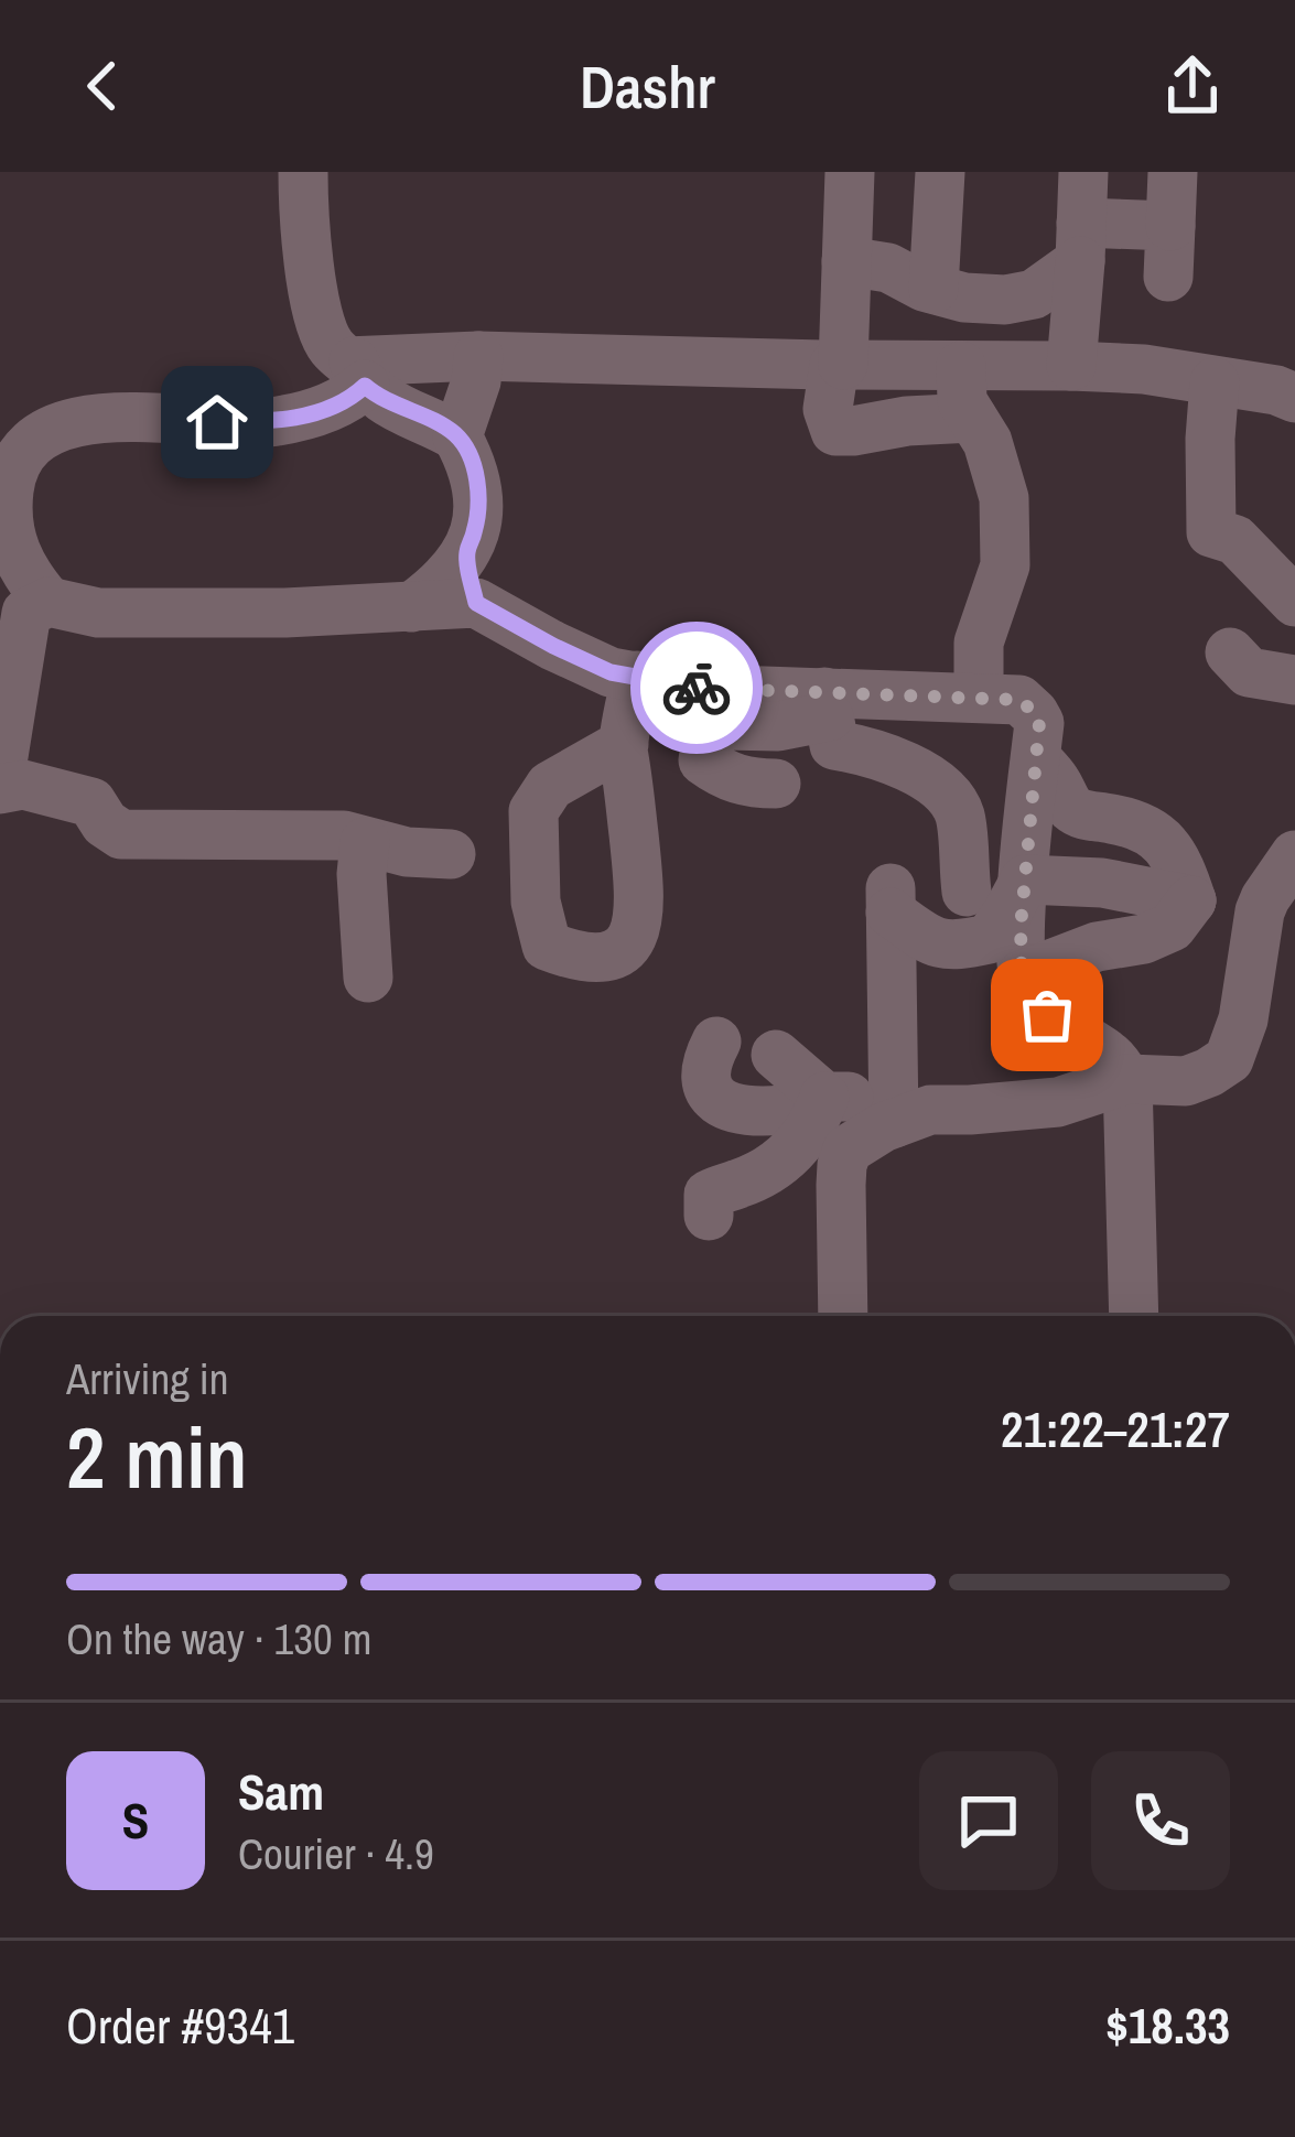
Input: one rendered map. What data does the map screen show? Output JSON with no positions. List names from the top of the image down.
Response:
{
  "page": {
    "header": "Dashr",
    "heading": ["2 min", "Arriving in", "21:22–21:27"],
    "panel": [
      "Sam",
      "Courier · 4.9",
      "Order #9341",
      "$18.33"
    ],
    "bar": "On the way · 130 m",
    "round": "S"
  }
}
